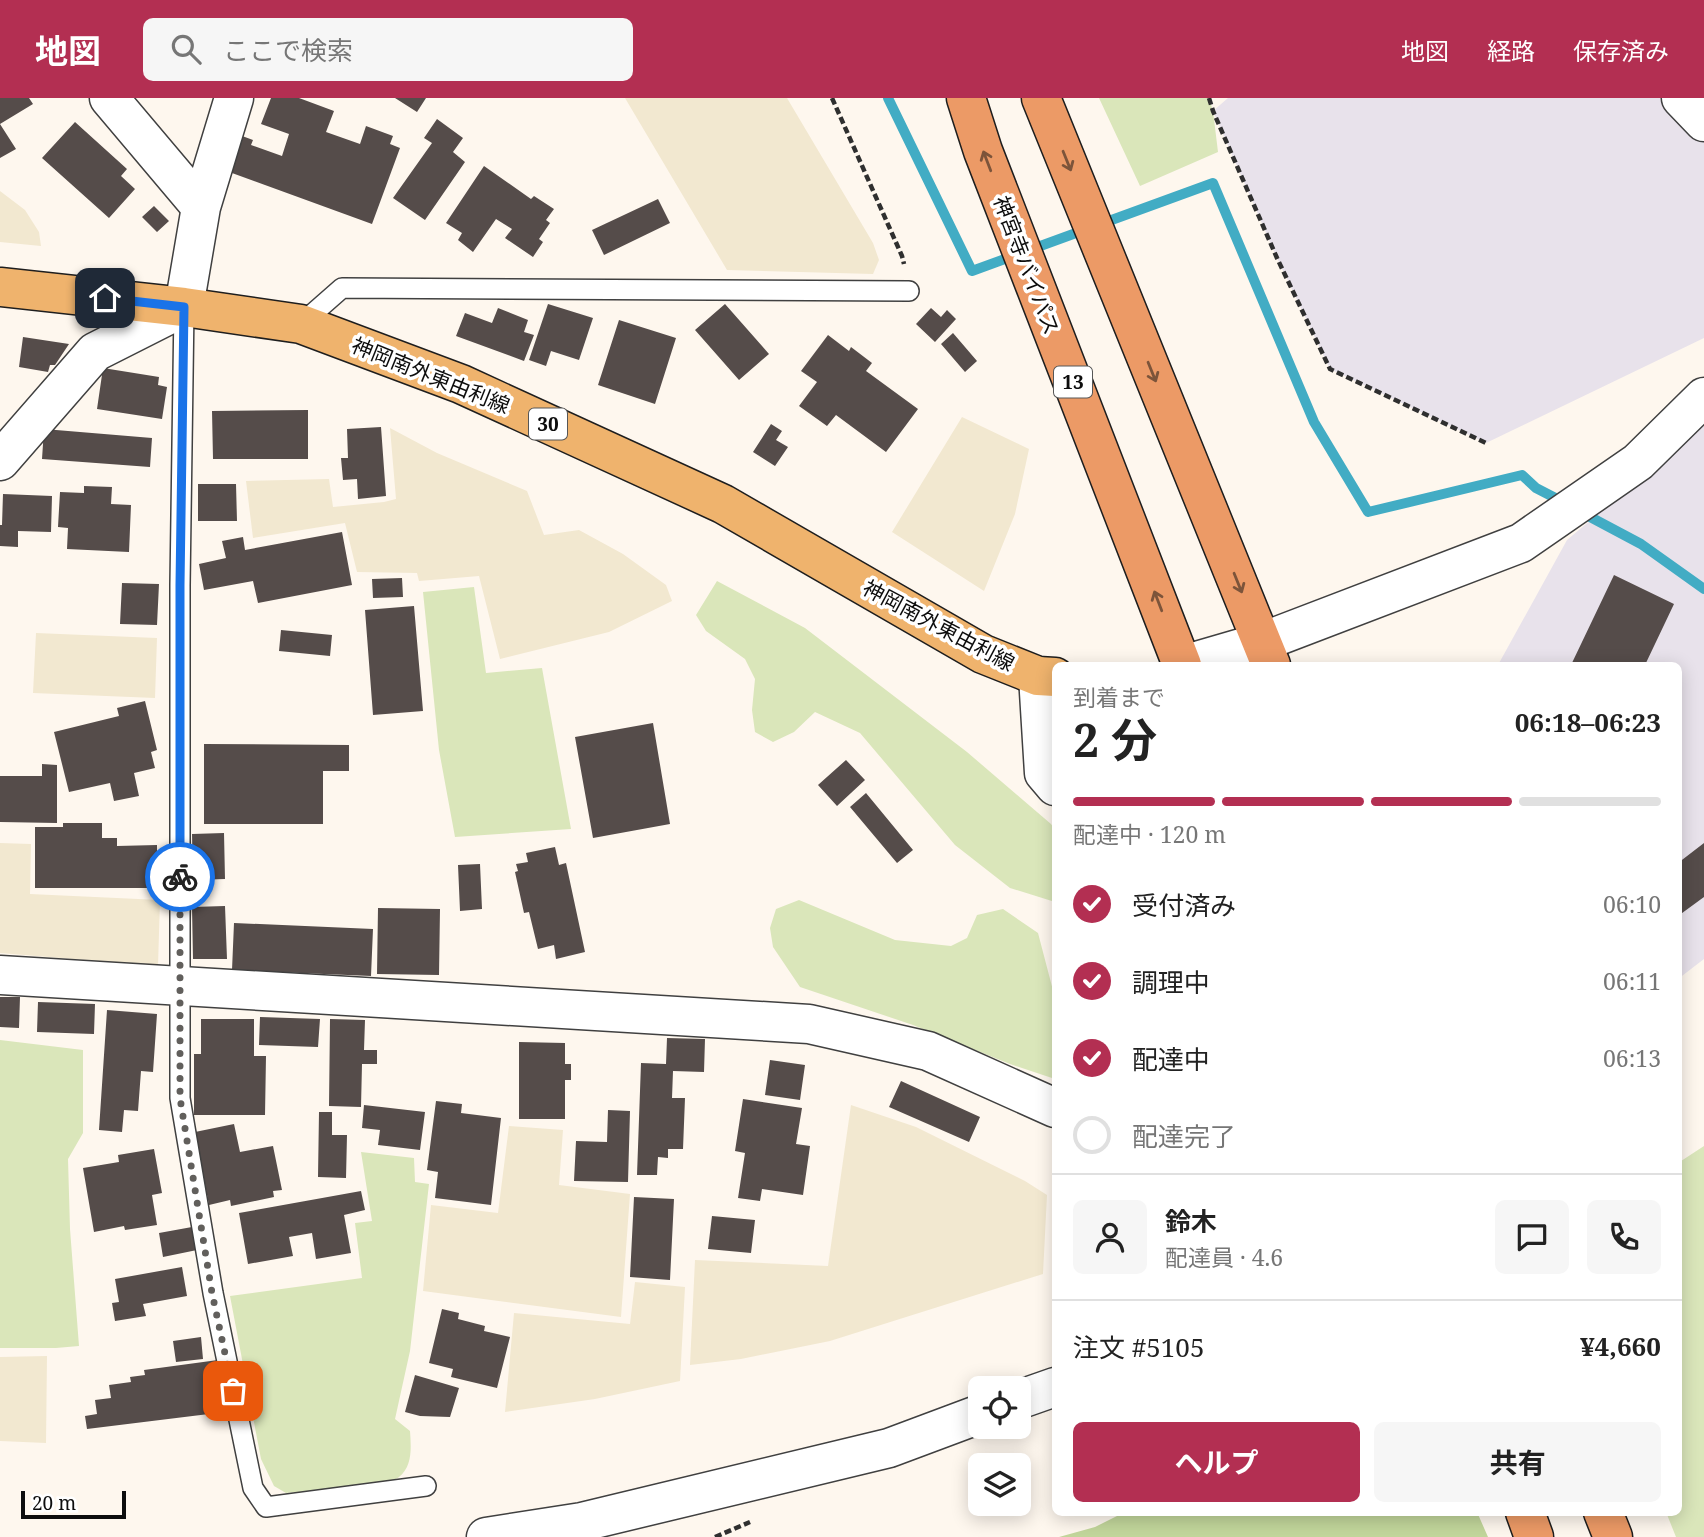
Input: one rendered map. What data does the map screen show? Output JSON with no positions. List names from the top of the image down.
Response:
{
  "streets": {
    "highway": ["神宮寺バイパス", "13"],
    "main road": ["神岡南外東由利線", "30"]
  },
  "scale_bar": "20 m",
  "page": {
    "header": "地図",
    "search": "ここで検索",
    "nav": ["地図", "経路", "保存済み"],
    "heading": ["2 分", "到着まで", "06:18–06:23"],
    "panel": [
      "鈴木",
      "配達員 · 4.6",
      "注文 #5105",
      "¥4,660"
    ],
    "bar": "配達中 · 120 m",
    "list": [
      ["受付済み", "06:10"],
      ["調理中", "06:11"],
      ["配達中", "06:13"],
      "配達完了"
    ],
    "buttons": ["ヘルプ", "共有"],
    "scale": "20 m"
  }
}
